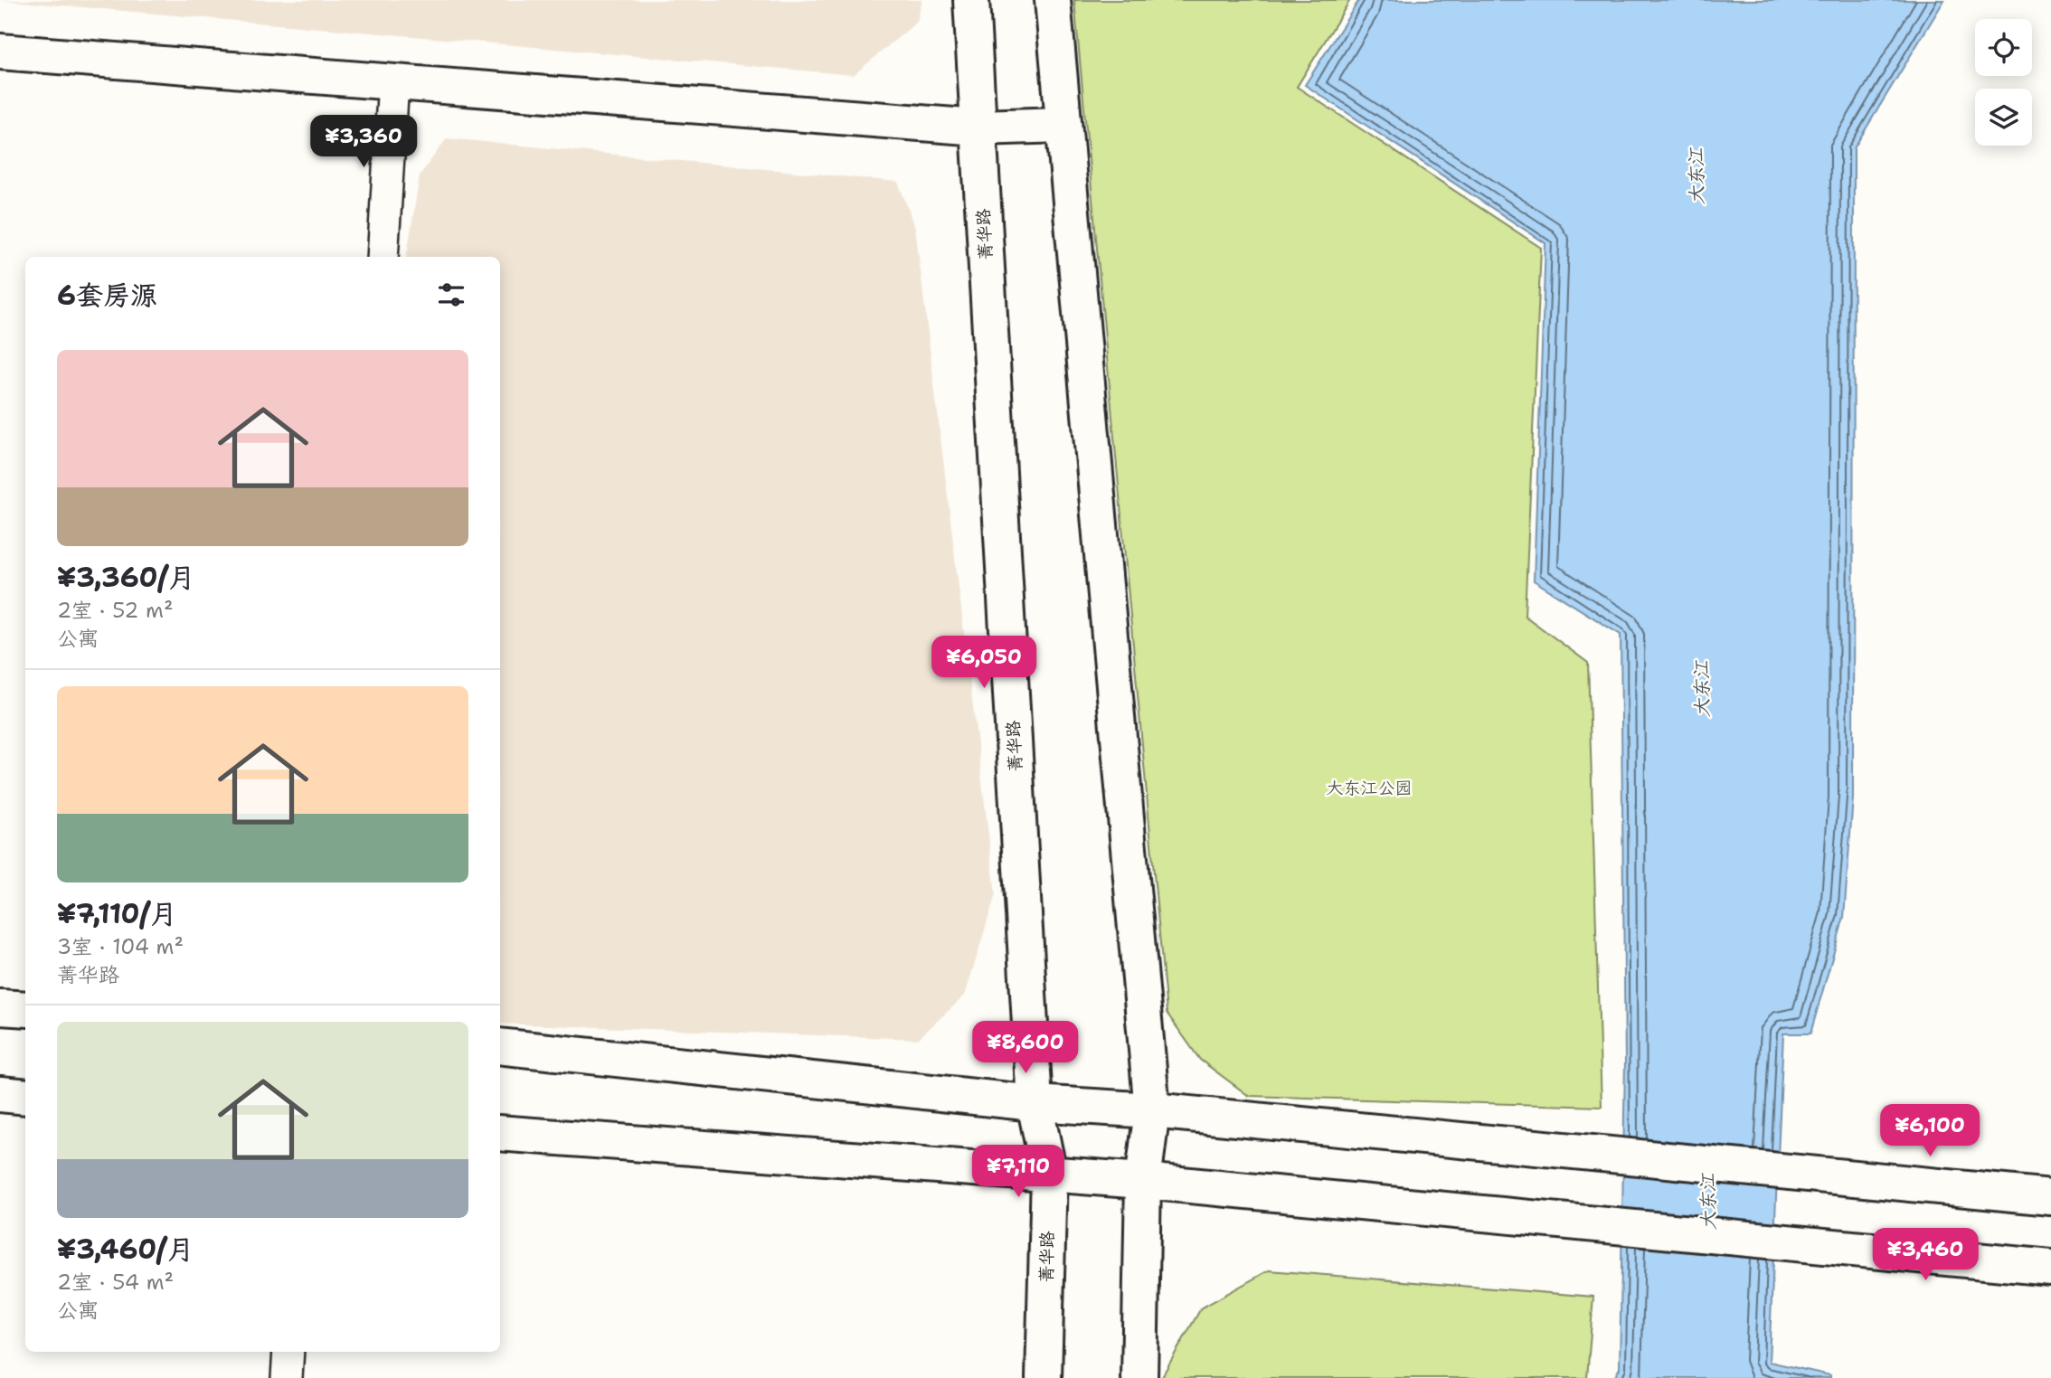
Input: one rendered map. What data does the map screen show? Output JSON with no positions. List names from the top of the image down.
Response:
{
  "streets": {
    "street": ["菁华路"]
  },
  "water": ["大东江"],
  "parks": ["大东江公园"],
  "page": {
    "price": [
      "¥3,360",
      "¥6,050",
      "¥8,600",
      "¥6,100",
      "¥7,110",
      "¥3,460"
    ],
    "heading": "6套房源",
    "list": [
      {
        "name": "¥3,360/月",
        "note": "2室 · 52 m² · 公寓"
      },
      {
        "name": "¥7,110/月",
        "note": "3室 · 104 m² · 菁华路"
      },
      {
        "name": "¥3,460/月",
        "note": "2室 · 54 m² · 公寓"
      }
    ]
  }
}
